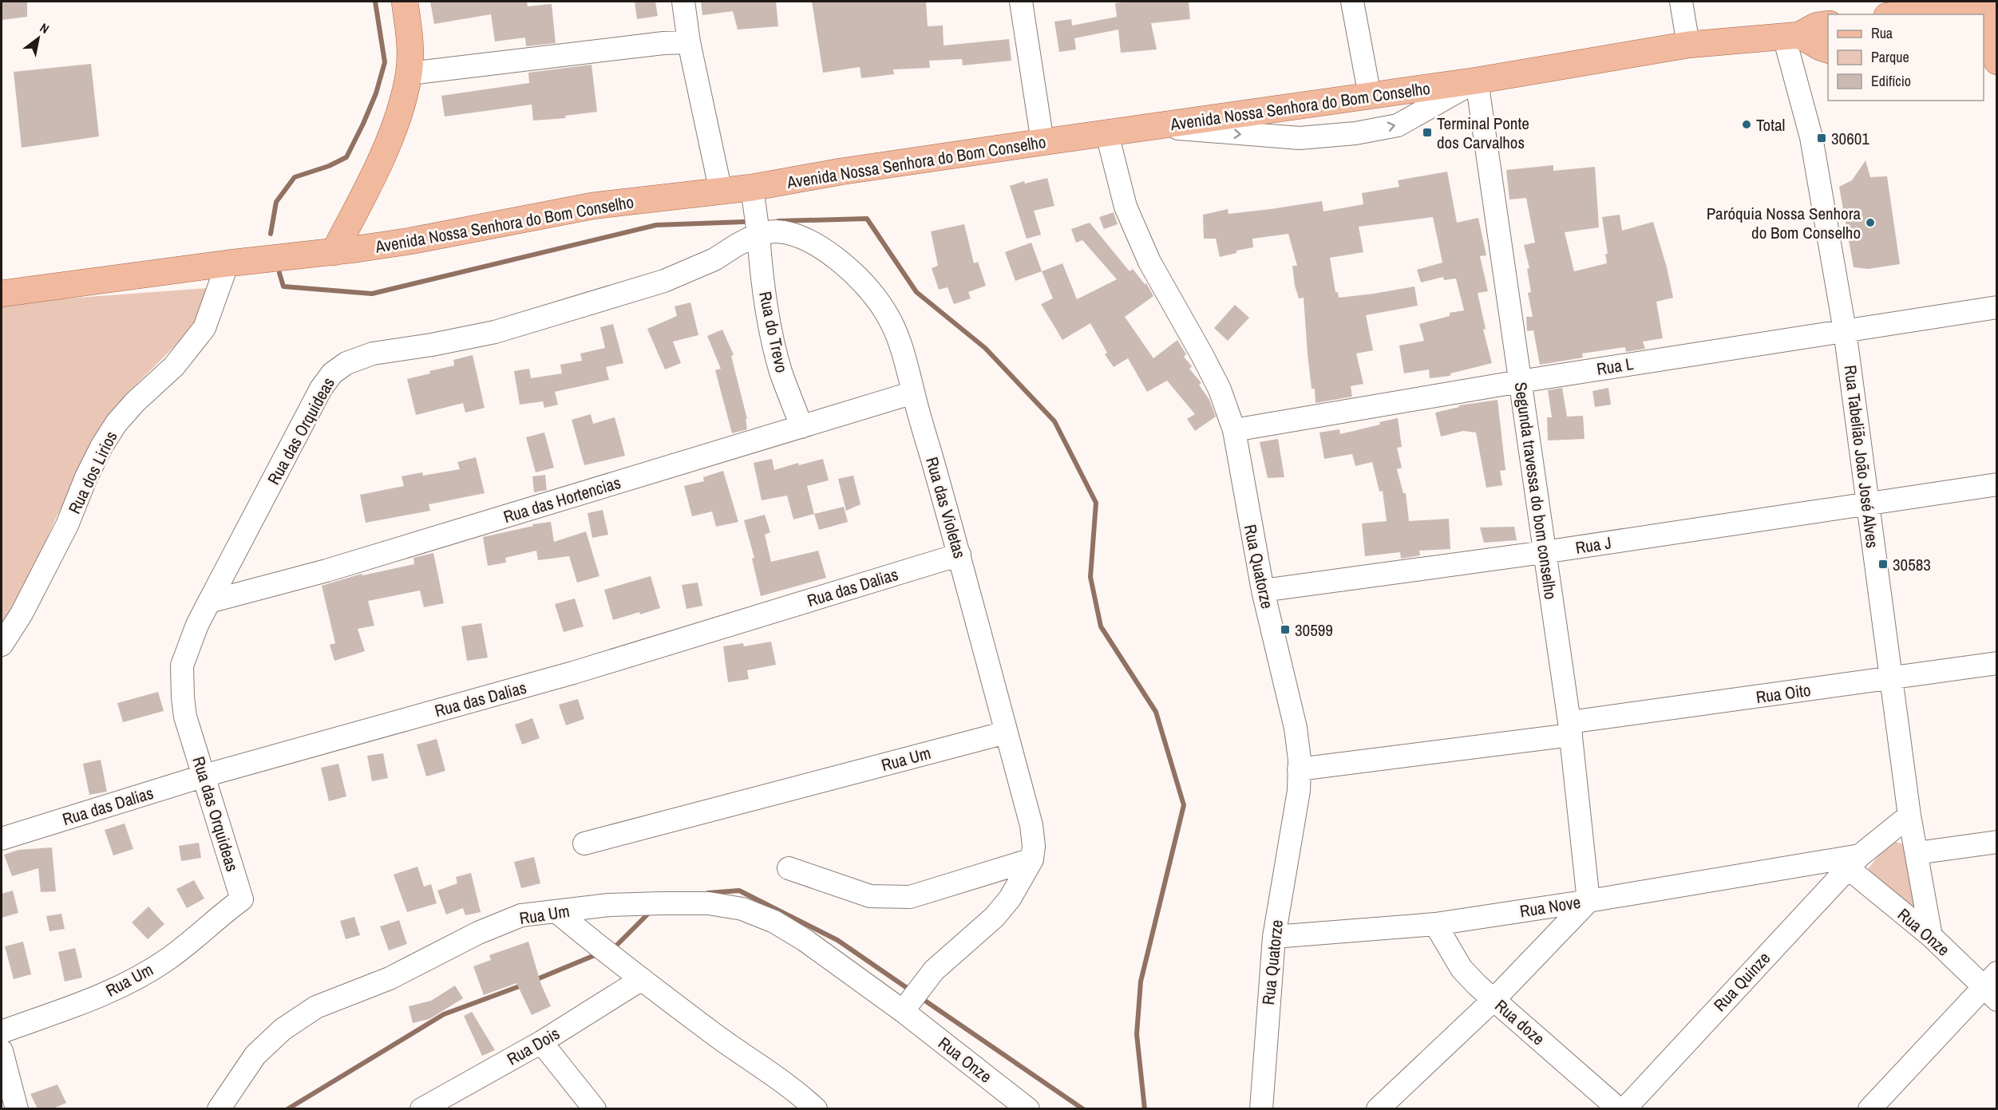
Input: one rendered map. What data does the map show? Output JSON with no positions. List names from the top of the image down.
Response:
{
  "streets": {
    "main road": ["Avenida Nossa Senhora do Bom Conselho"],
    "street": [
      "Rua do Trevo",
      "Rua L",
      "Rua das Orquideas",
      "Rua Tabelião João José Alves",
      "Rua dos Lirios",
      "Segunda travessa do bom conselho",
      "Rua das Hortencias",
      "Rua das Violetas",
      "Rua J",
      "Rua Quatorze",
      "Rua das Dalias",
      "Rua Oito",
      "Rua Um",
      "Rua Nove",
      "Rua Onze",
      "Rua Quinze",
      "Rua doze",
      "Rua Dois"
    ]
  },
  "crossings": [
    ["Avenida Nossa Senhora do Bom Conselho", "Rua Tabelião João José Alves"],
    ["Avenida Nossa Senhora do Bom Conselho", "Rua dos Lirios"],
    ["Avenida Nossa Senhora do Bom Conselho", "Segunda travessa do bom conselho"],
    ["Avenida Nossa Senhora do Bom Conselho", "Rua Quatorze"],
    ["Rua do Trevo", "Rua das Orquideas"],
    ["Rua do Trevo", "Rua das Hortencias"],
    ["Rua do Trevo", "Rua das Violetas"],
    ["Rua L", "Rua Tabelião João José Alves"],
    ["Rua L", "Segunda travessa do bom conselho"],
    ["Rua L", "Rua Quatorze"],
    ["Rua das Orquideas", "Rua das Hortencias"],
    ["Rua das Orquideas", "Rua das Violetas"],
    ["Rua das Orquideas", "Rua das Dalias"],
    ["Rua das Orquideas", "Rua Um"],
    ["Rua Tabelião João José Alves", "Rua J"],
    ["Rua Tabelião João José Alves", "Rua Oito"],
    ["Rua Tabelião João José Alves", "Rua Onze"],
    ["Rua Tabelião João José Alves", "Rua Quinze"],
    ["Segunda travessa do bom conselho", "Rua J"],
    ["Segunda travessa do bom conselho", "Rua Oito"],
    ["Segunda travessa do bom conselho", "Rua Nove"],
    ["Rua das Hortencias", "Rua das Violetas"],
    ["Rua das Violetas", "Rua das Dalias"],
    ["Rua das Violetas", "Rua Um"],
    ["Rua J", "Rua Quatorze"],
    ["Rua Quatorze", "Rua Oito"],
    ["Rua Quatorze", "Rua Nove"],
    ["Rua Um", "Rua Onze"],
    ["Rua Nove", "Rua doze"],
    ["Rua Onze", "Rua Quinze"]
  ],
  "places": {
    "other": ["Total", "Paróquia Nossa Senhora do Bom Conselho"],
    "transit": [
      "Terminal Ponte dos Carvalhos",
      "30601",
      "30583",
      "30599"
    ]
  },
  "legend": ["Rua", "Parque", "Edifício"],
  "north": "top right"
}
